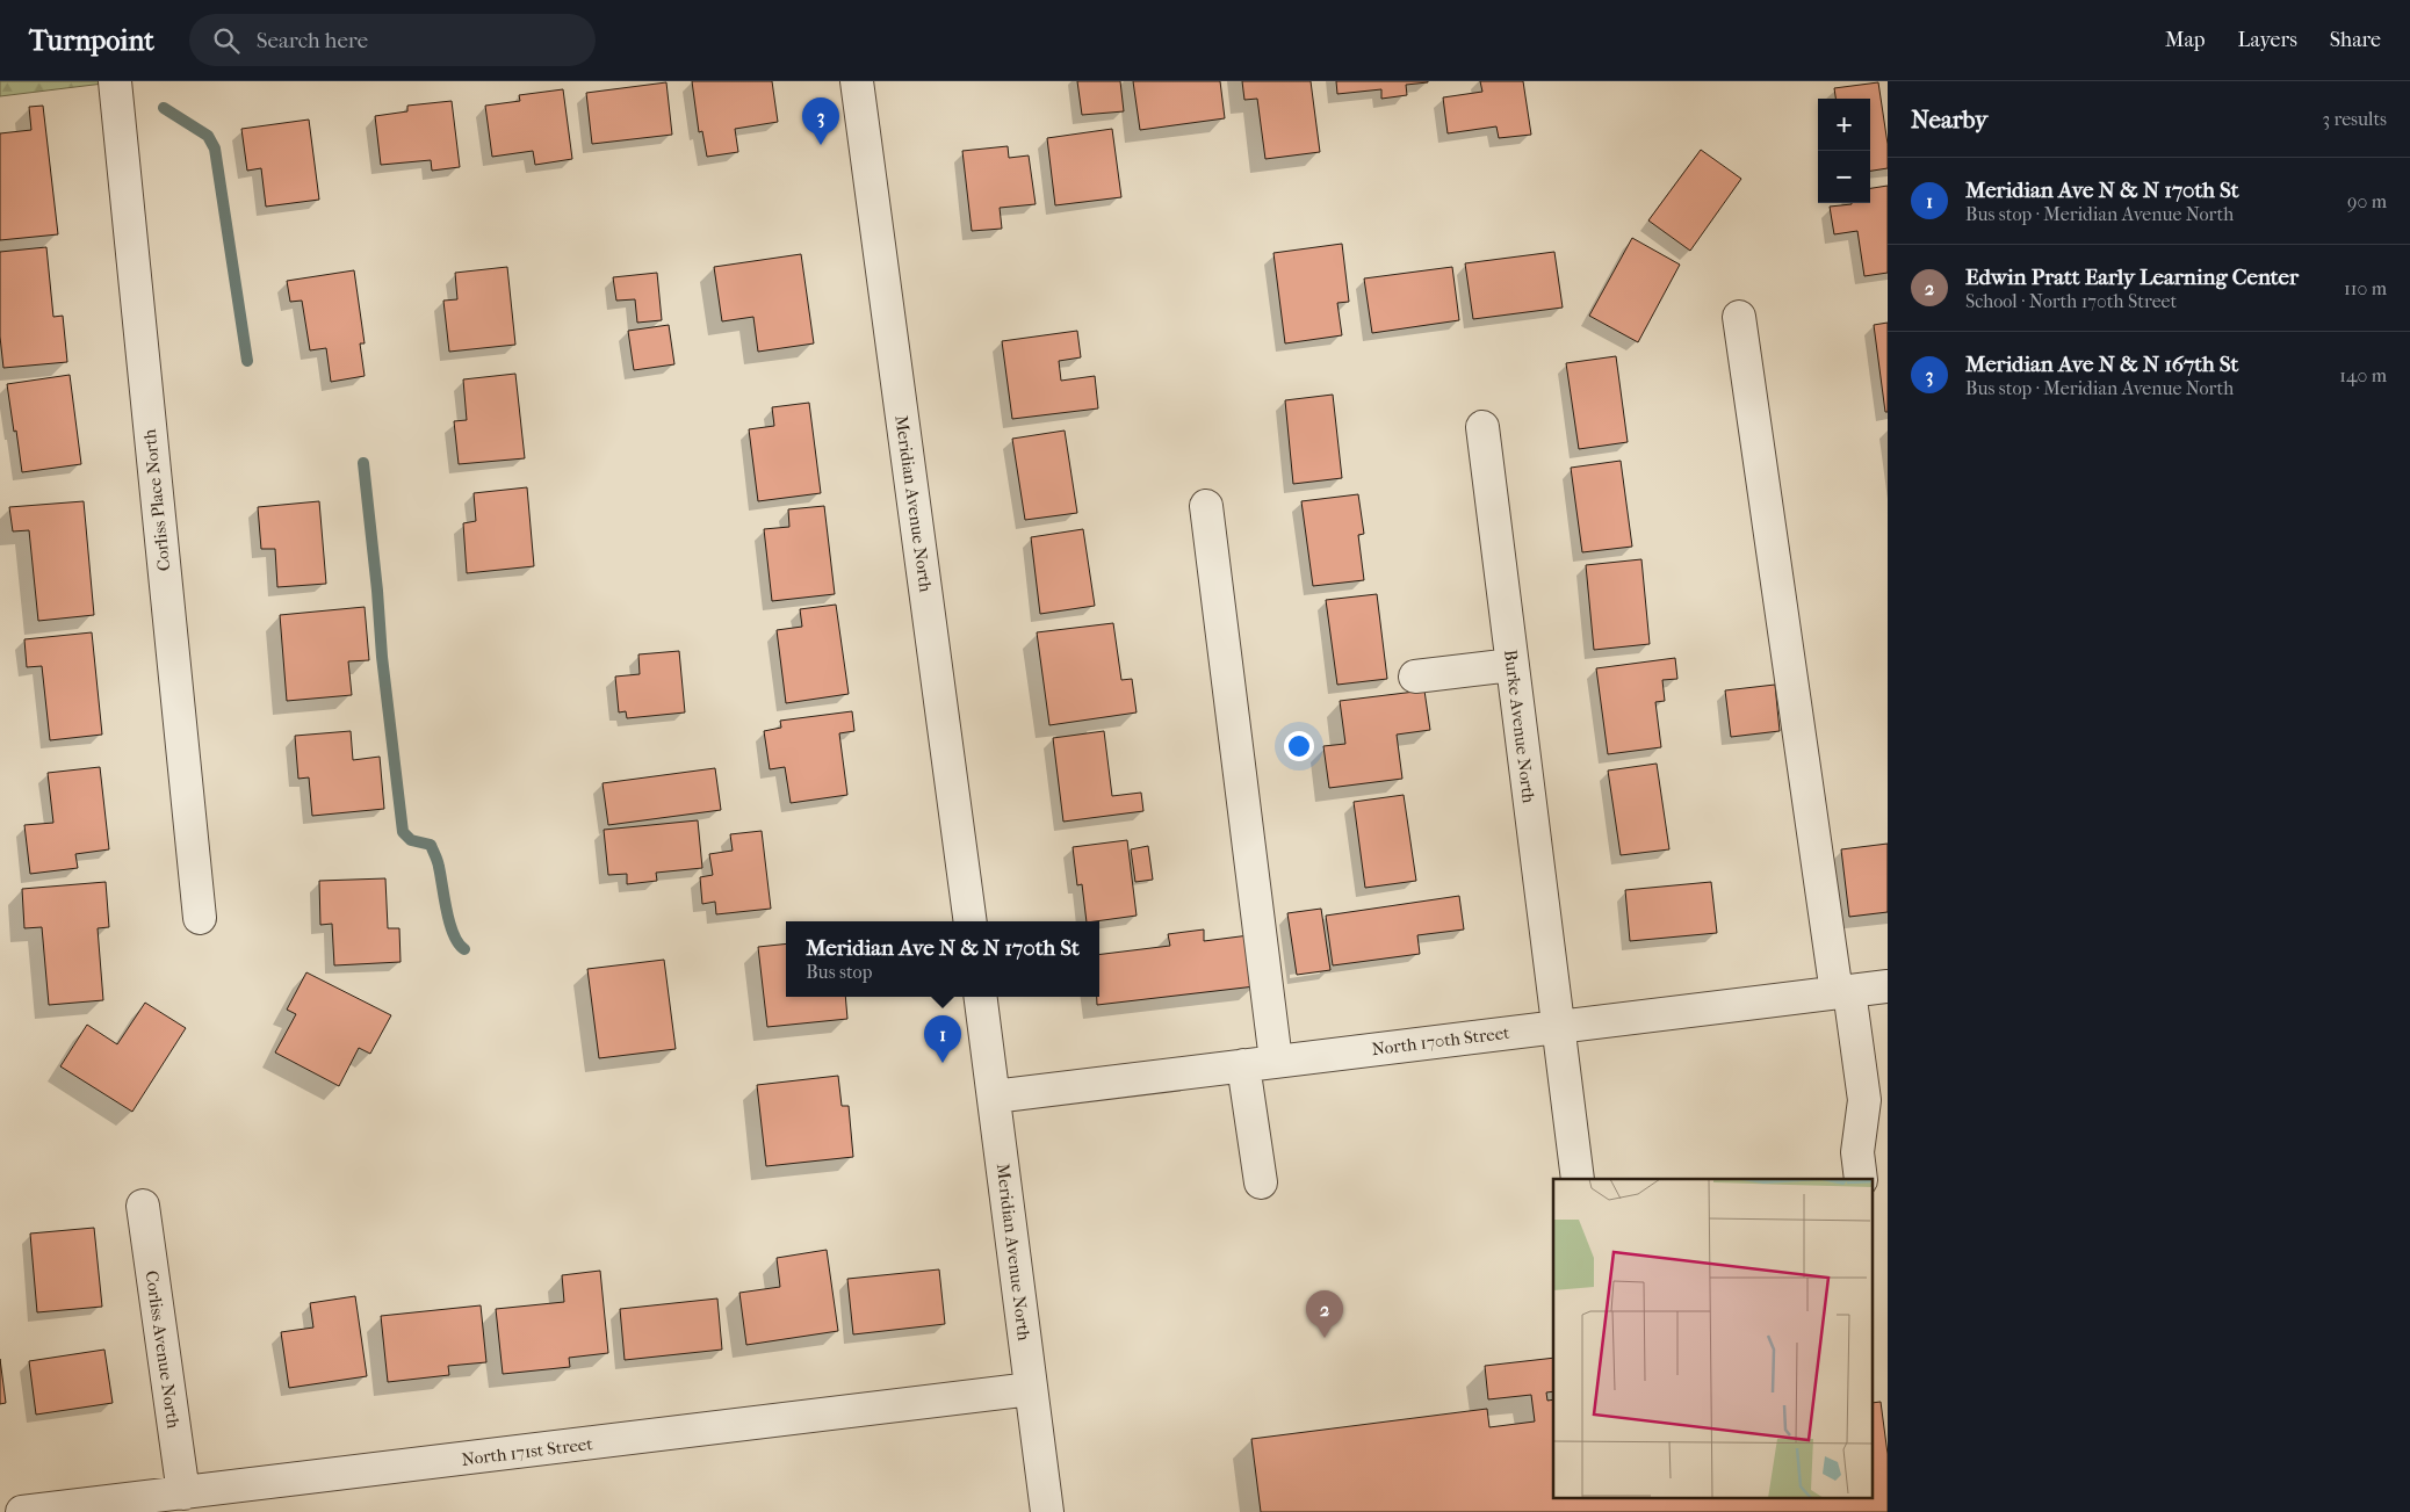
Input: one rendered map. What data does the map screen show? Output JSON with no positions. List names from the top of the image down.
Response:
{
  "streets": {
    "street": [
      "Corliss Place North",
      "Meridian Avenue North",
      "Burke Avenue North",
      "North 170th Street",
      "Corliss Avenue North",
      "North 171st Street"
    ]
  },
  "crossings": [
    ["Meridian Avenue North", "North 170th Street"],
    ["Meridian Avenue North", "North 171st Street"],
    ["Burke Avenue North", "North 170th Street"],
    ["Corliss Avenue North", "North 171st Street"]
  ],
  "page": {
    "header": "Turnpoint",
    "search": "Search here",
    "nav": ["Map", "Layers", "Share"],
    "heading": ["Nearby", "3 results"],
    "pins": ["3", "1", "2"],
    "map_buttons": ["+", "−"],
    "list": [
      {
        "mark": "1",
        "name": "Meridian Ave N & N 170th St",
        "note": "Bus stop · Meridian Avenue North",
        "value": "90 m"
      },
      {
        "mark": "2",
        "name": "Edwin Pratt Early Learning Center",
        "note": "School · North 170th Street",
        "value": "110 m"
      },
      {
        "mark": "3",
        "name": "Meridian Ave N & N 167th St",
        "note": "Bus stop · Meridian Avenue North",
        "value": "140 m"
      }
    ],
    "popup": ["Meridian Ave N & N 170th St", "Bus stop"]
  }
}
